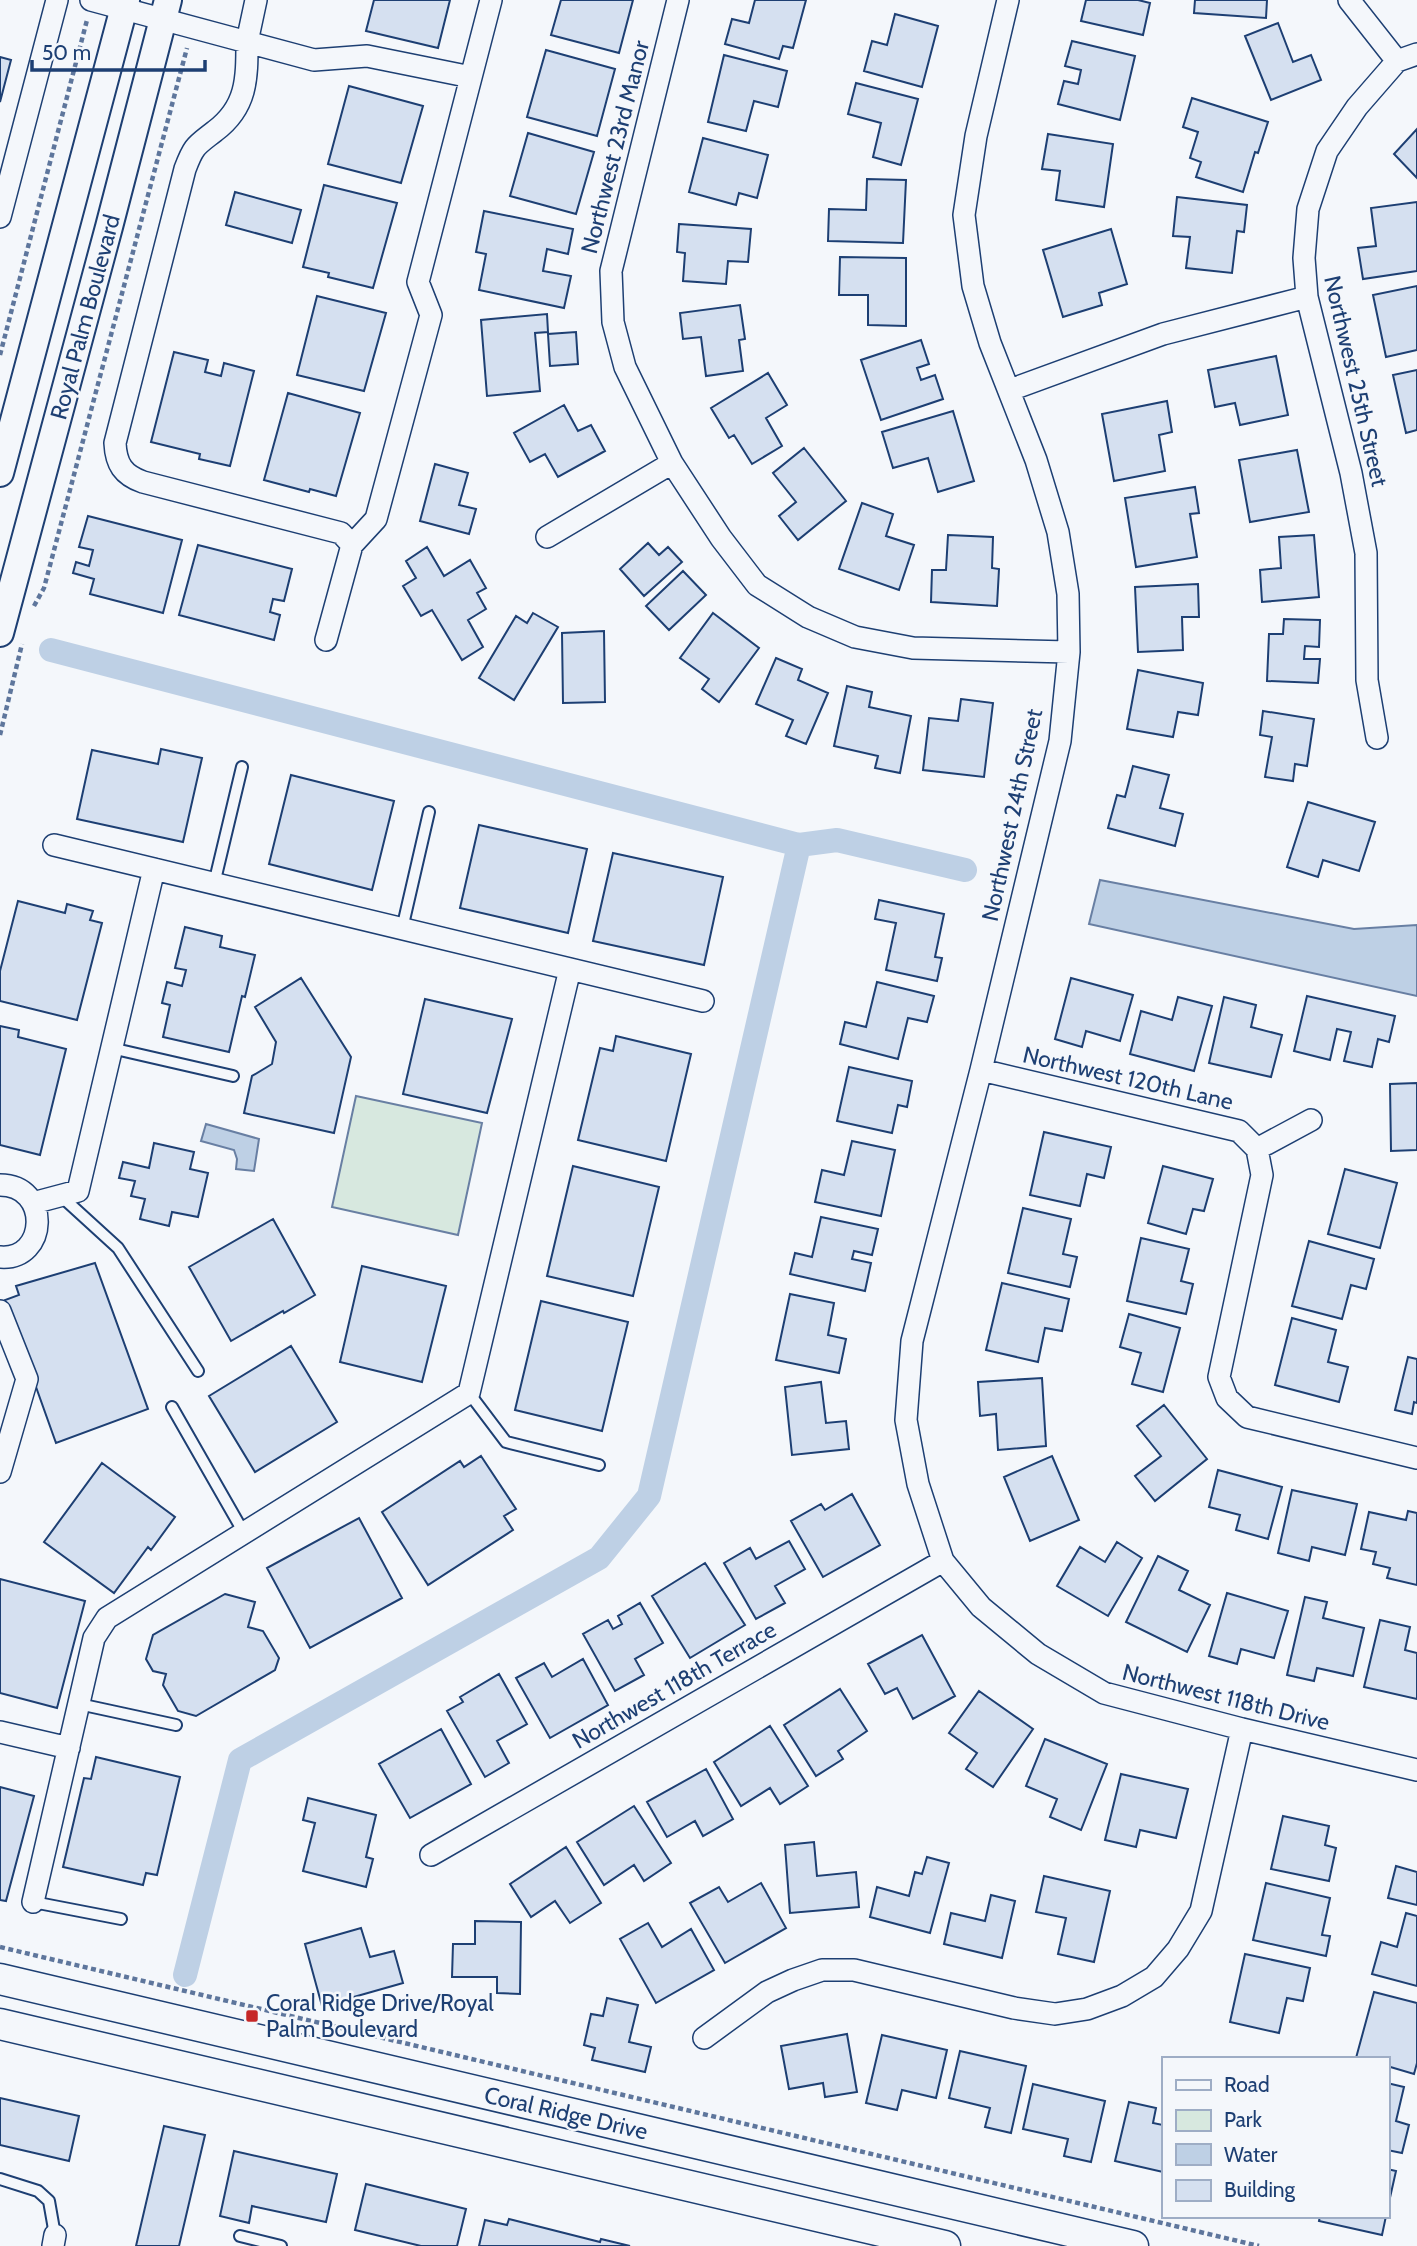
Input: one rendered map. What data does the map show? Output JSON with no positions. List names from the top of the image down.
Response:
{
  "streets": {
    "main road": ["Coral Ridge Drive"],
    "street": [
      "Northwest 23rd Manor",
      "Royal Palm Boulevard",
      "Northwest 25th Street",
      "Northwest 24th Street",
      "Northwest 120th Lane",
      "Northwest 118th Terrace",
      "Northwest 118th Drive"
    ]
  },
  "crossings": [
    ["Northwest 24th Street", "Northwest 120th Lane"],
    ["Northwest 24th Street", "Northwest 118th Terrace"],
    ["Northwest 24th Street", "Northwest 118th Drive"],
    ["Northwest 118th Terrace", "Northwest 118th Drive"]
  ],
  "places": {
    "transit": ["Coral Ridge Drive/Royal Palm Boulevard"]
  },
  "legend": [
    "Road",
    "Park",
    "Water",
    "Building"
  ],
  "scale_bar": "50 m"
}
